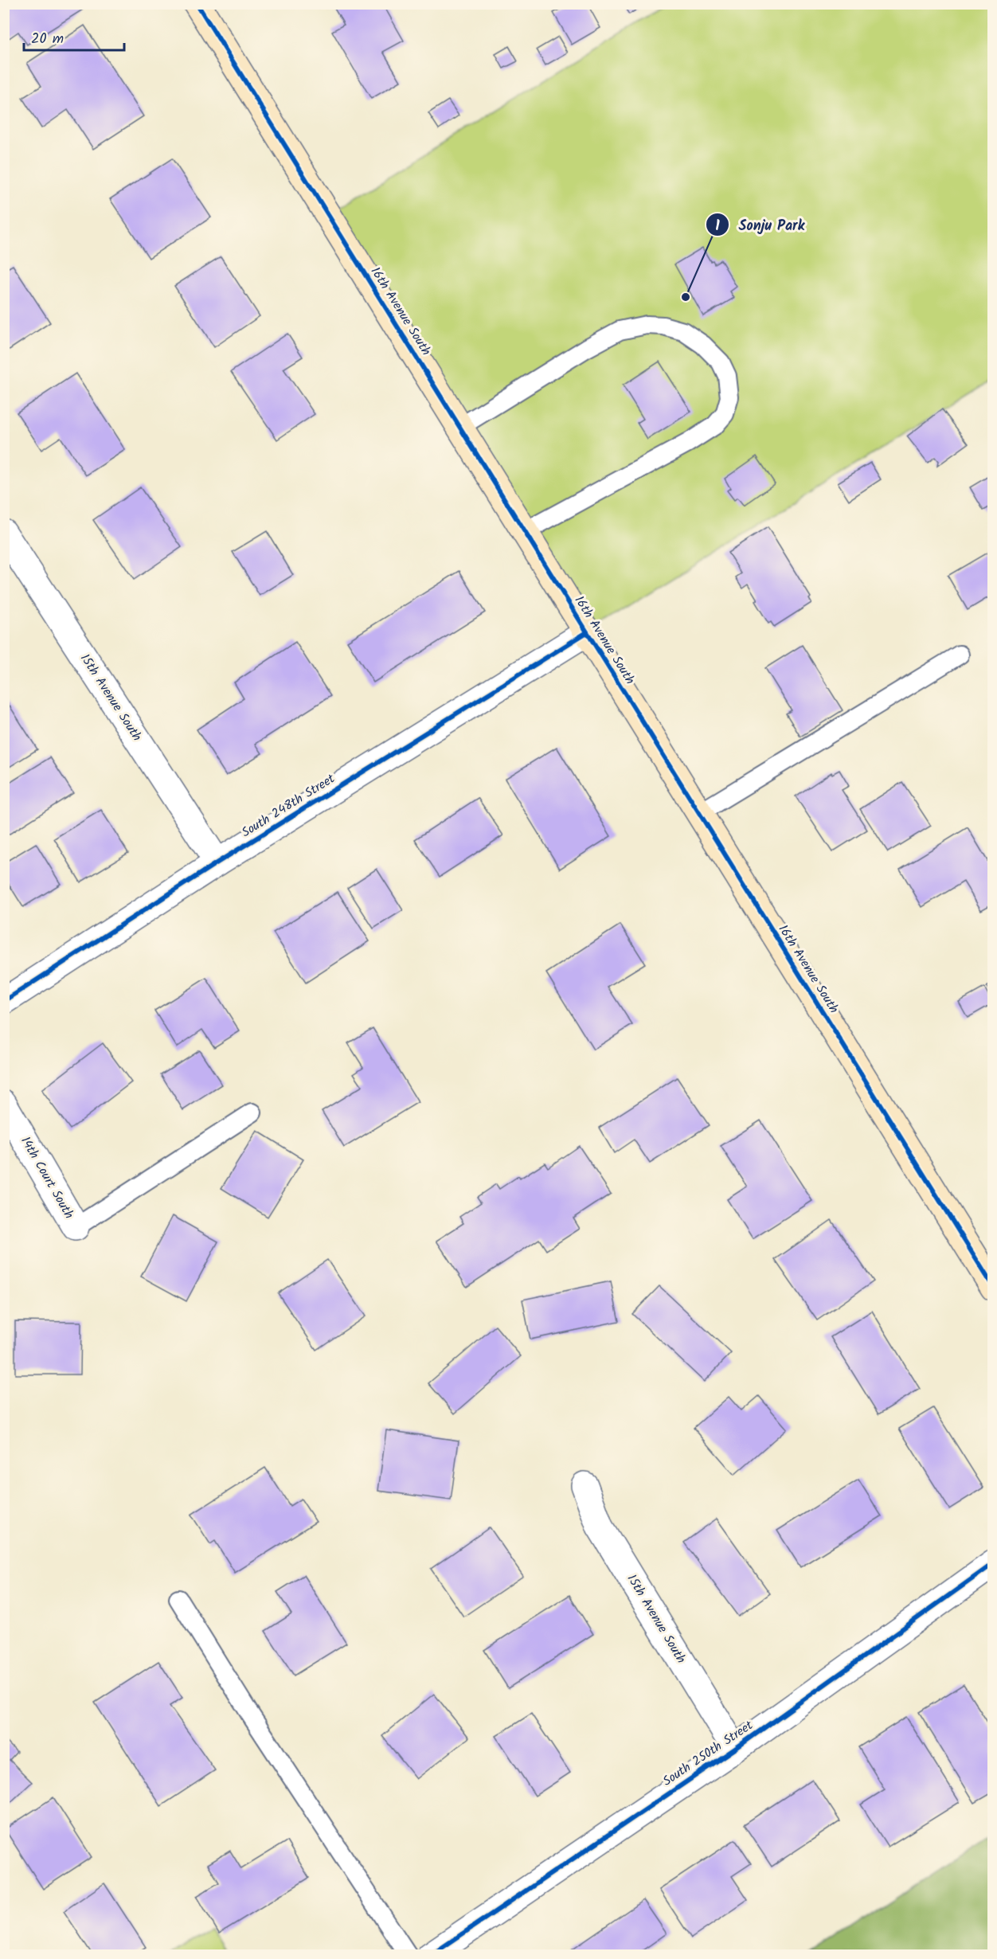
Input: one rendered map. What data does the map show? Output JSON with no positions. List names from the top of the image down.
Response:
{
  "streets": {
    "main road": ["16th Avenue South"],
    "street": [
      "15th Avenue South",
      "South 248th Street",
      "14th Court South",
      "South 250th Street"
    ]
  },
  "crossings": [
    ["16th Avenue South", "South 248th Street"],
    ["15th Avenue South", "South 248th Street"],
    ["15th Avenue South", "South 250th Street"]
  ],
  "places": ["Sonju Park"],
  "scale_bar": "20 m"
}
